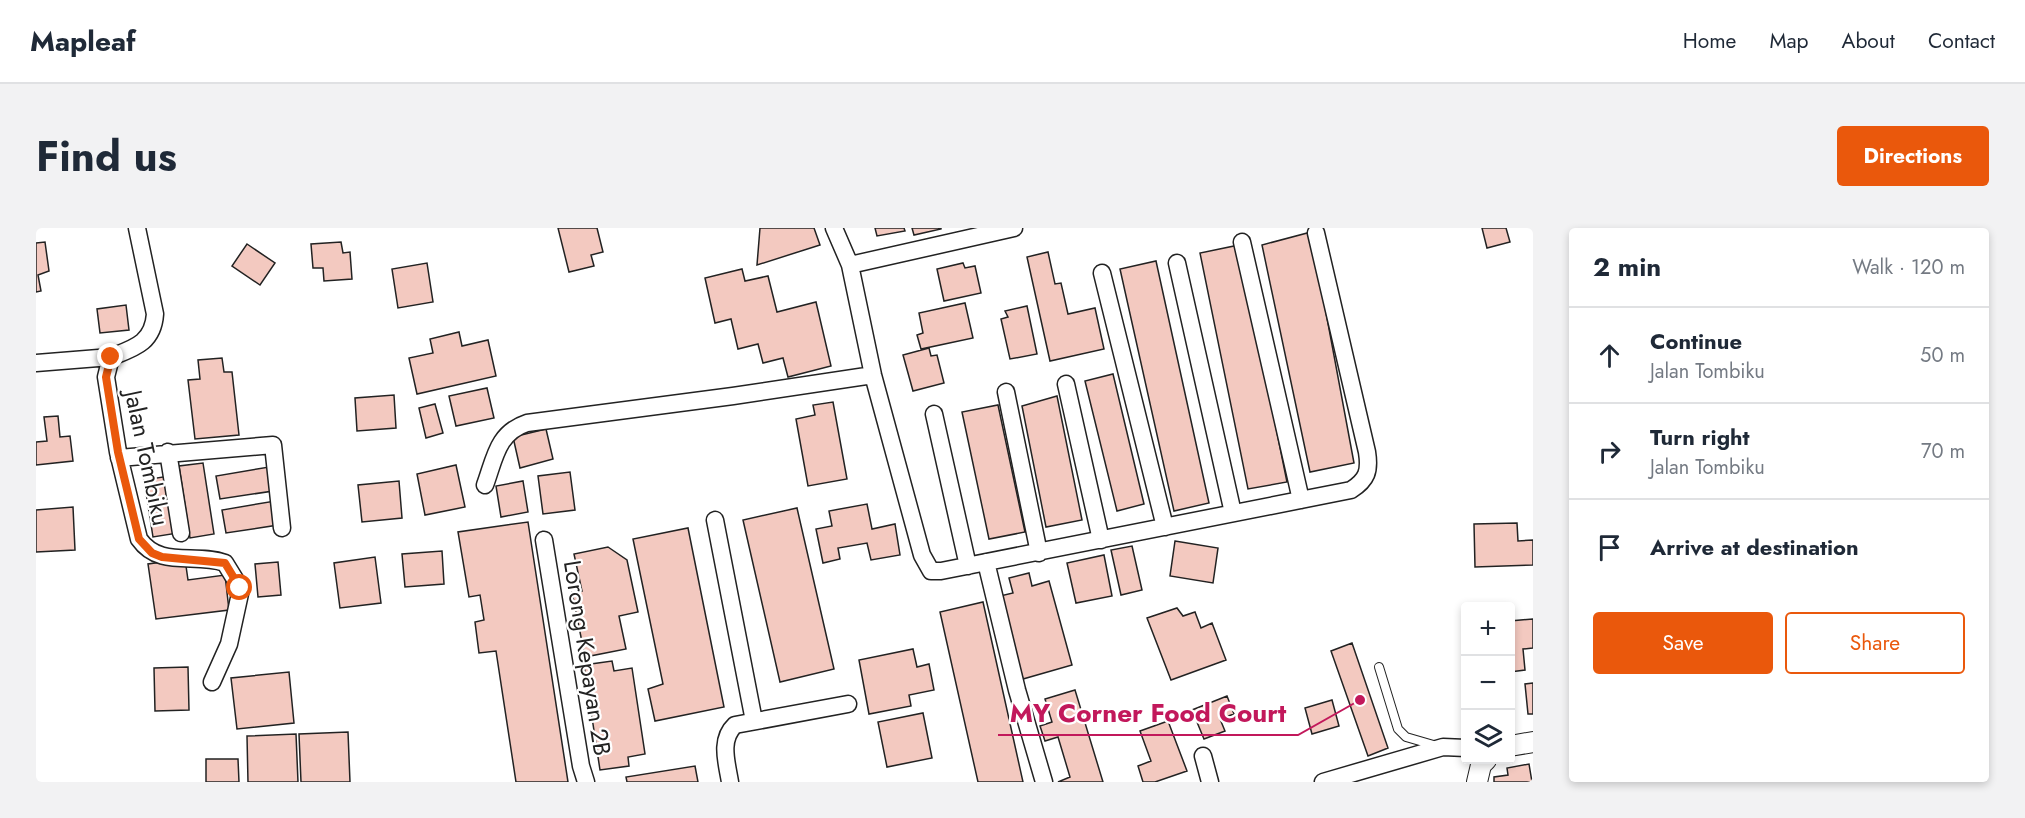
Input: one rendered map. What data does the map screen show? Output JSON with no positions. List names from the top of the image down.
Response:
{
  "streets": {
    "street": ["Jalan Tombiku", "Lorong Kepayan 2B"]
  },
  "places": ["MY Corner Food Court"],
  "page": {
    "header": "Mapleaf",
    "nav": [
      "Home",
      "Map",
      "About",
      "Contact"
    ],
    "title": "Find us",
    "buttons": [
      "Directions",
      ["Save", "Share"]
    ],
    "heading": ["2 min", "Walk · 120 m"],
    "list": [
      ["Continue", "Jalan Tombiku", "50 m"],
      ["Turn right", "Jalan Tombiku", "70 m"],
      "Arrive at destination"
    ],
    "map_buttons": ["+", "−"]
  }
}
